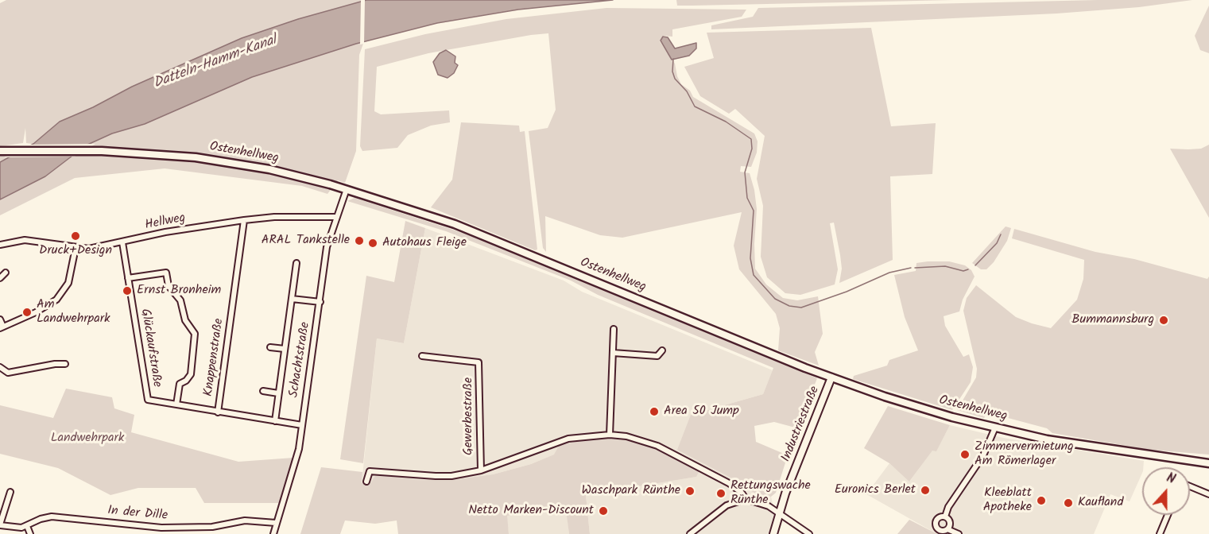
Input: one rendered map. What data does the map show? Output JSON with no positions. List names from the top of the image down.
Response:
{
  "streets": {
    "main road": ["Ostenhellweg"],
    "street": [
      "Hellweg",
      "Glückaufstraße",
      "Knappenstraße",
      "Schachtstraße",
      "Gewerbestraße",
      "Industriestraße",
      "In der Dille"
    ]
  },
  "crossings": [
    ["Ostenhellweg", "Schachtstraße"],
    ["Ostenhellweg", "Industriestraße"],
    ["Hellweg", "Glückaufstraße"],
    ["Hellweg", "Knappenstraße"],
    ["Hellweg", "Schachtstraße"],
    ["Schachtstraße", "In der Dille"]
  ],
  "water": ["Datteln-Hamm-Kanal"],
  "parks": ["Landwehrpark"],
  "places": [
    "Druck+Design",
    "ARAL Tankstelle",
    "Autohaus Fleige",
    "Ernst Bronheim",
    "Am Landwehrpark",
    "Bummannsburg",
    "Area 50 Jump",
    "Zimmervermietung Am Römerlager",
    "Euronics Berlet",
    "Waschpark Rünthe",
    "Rettungswache Rünthe",
    "Kleeblatt Apotheke",
    "Kaufland",
    "Netto Marken-Discount"
  ],
  "north": "top"
}
